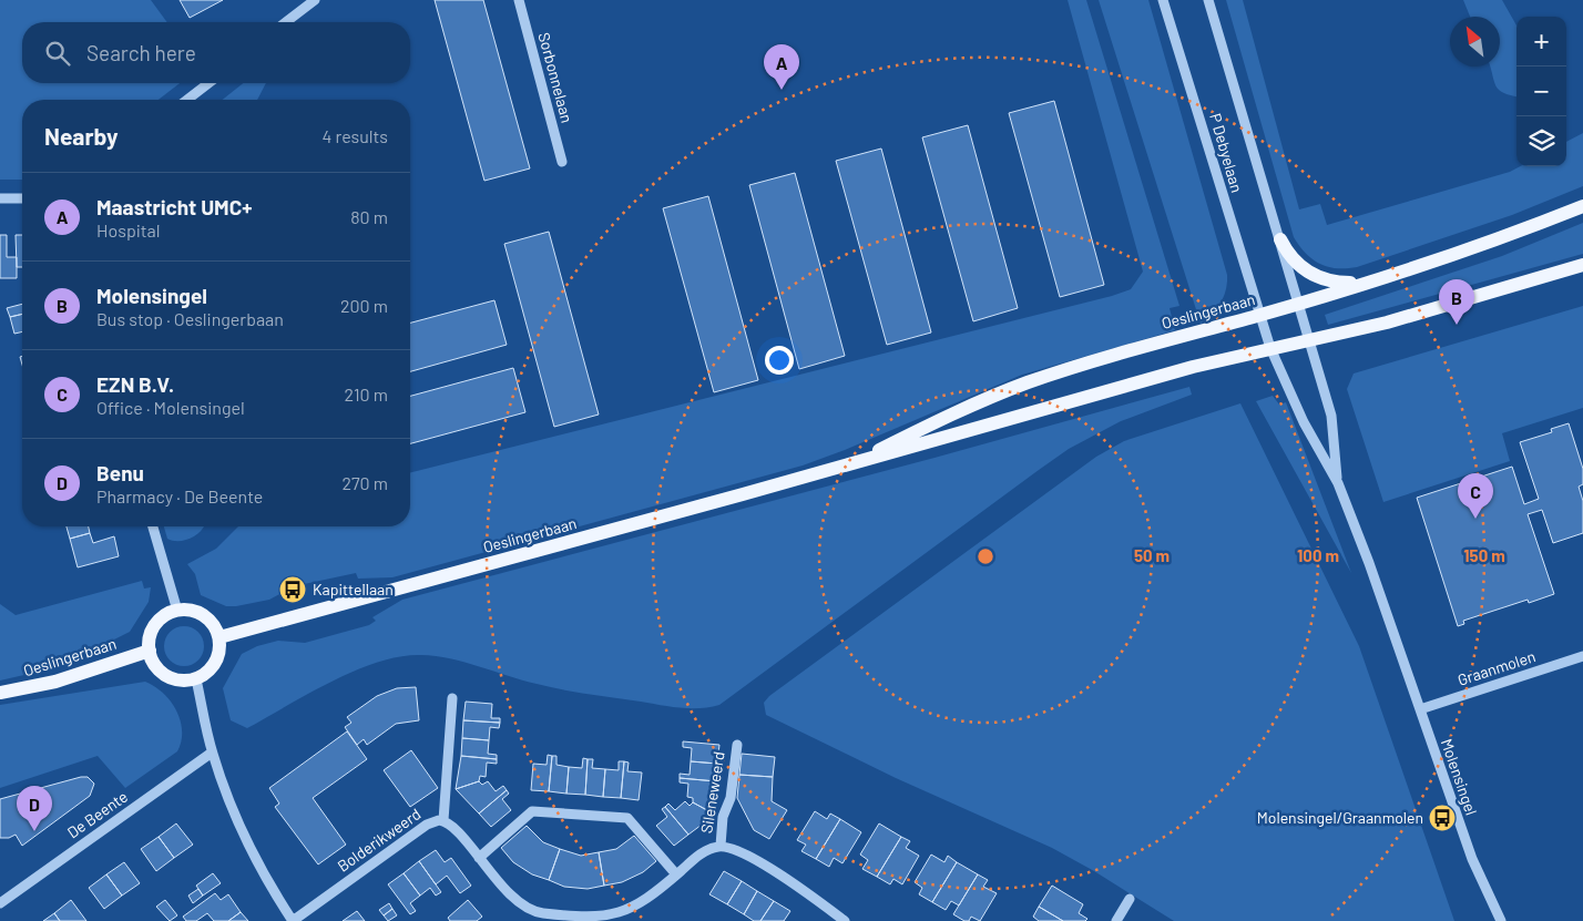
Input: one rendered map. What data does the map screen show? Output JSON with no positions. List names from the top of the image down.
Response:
{
  "streets": {
    "main road": ["Oeslingerbaan"],
    "street": [
      "Sorbonnelaan",
      "P Debyelaan",
      "Graanmolen",
      "Molensingel",
      "Sileneweerd",
      "De Beente",
      "Bolderikweerd"
    ]
  },
  "crossings": [
    ["P Debyelaan", "Oeslingerbaan"],
    ["P Debyelaan", "Molensingel"],
    ["Oeslingerbaan", "Molensingel"],
    ["Graanmolen", "Molensingel"],
    ["Sileneweerd", "Bolderikweerd"]
  ],
  "places": {
    "bus stop": ["Kapittellaan", "Molensingel/Graanmolen"]
  },
  "north": "top left",
  "page": {
    "map_buttons": ["+", "−"],
    "search": "Search here",
    "pins": [
      "A",
      "B",
      "C",
      "D"
    ],
    "heading": ["Nearby", "4 results"],
    "list": [
      {
        "mark": "A",
        "name": "Maastricht UMC+",
        "note": "Hospital",
        "value": "80 m"
      },
      {
        "mark": "B",
        "name": "Molensingel",
        "note": "Bus stop · Oeslingerbaan",
        "value": "200 m"
      },
      {
        "mark": "C",
        "name": "EZN B.V.",
        "note": "Office · Molensingel",
        "value": "210 m"
      },
      {
        "mark": "D",
        "name": "Benu",
        "note": "Pharmacy · De Beente",
        "value": "270 m"
      }
    ]
  },
  "rings": ["50 m", "100 m", "150 m"]
}
